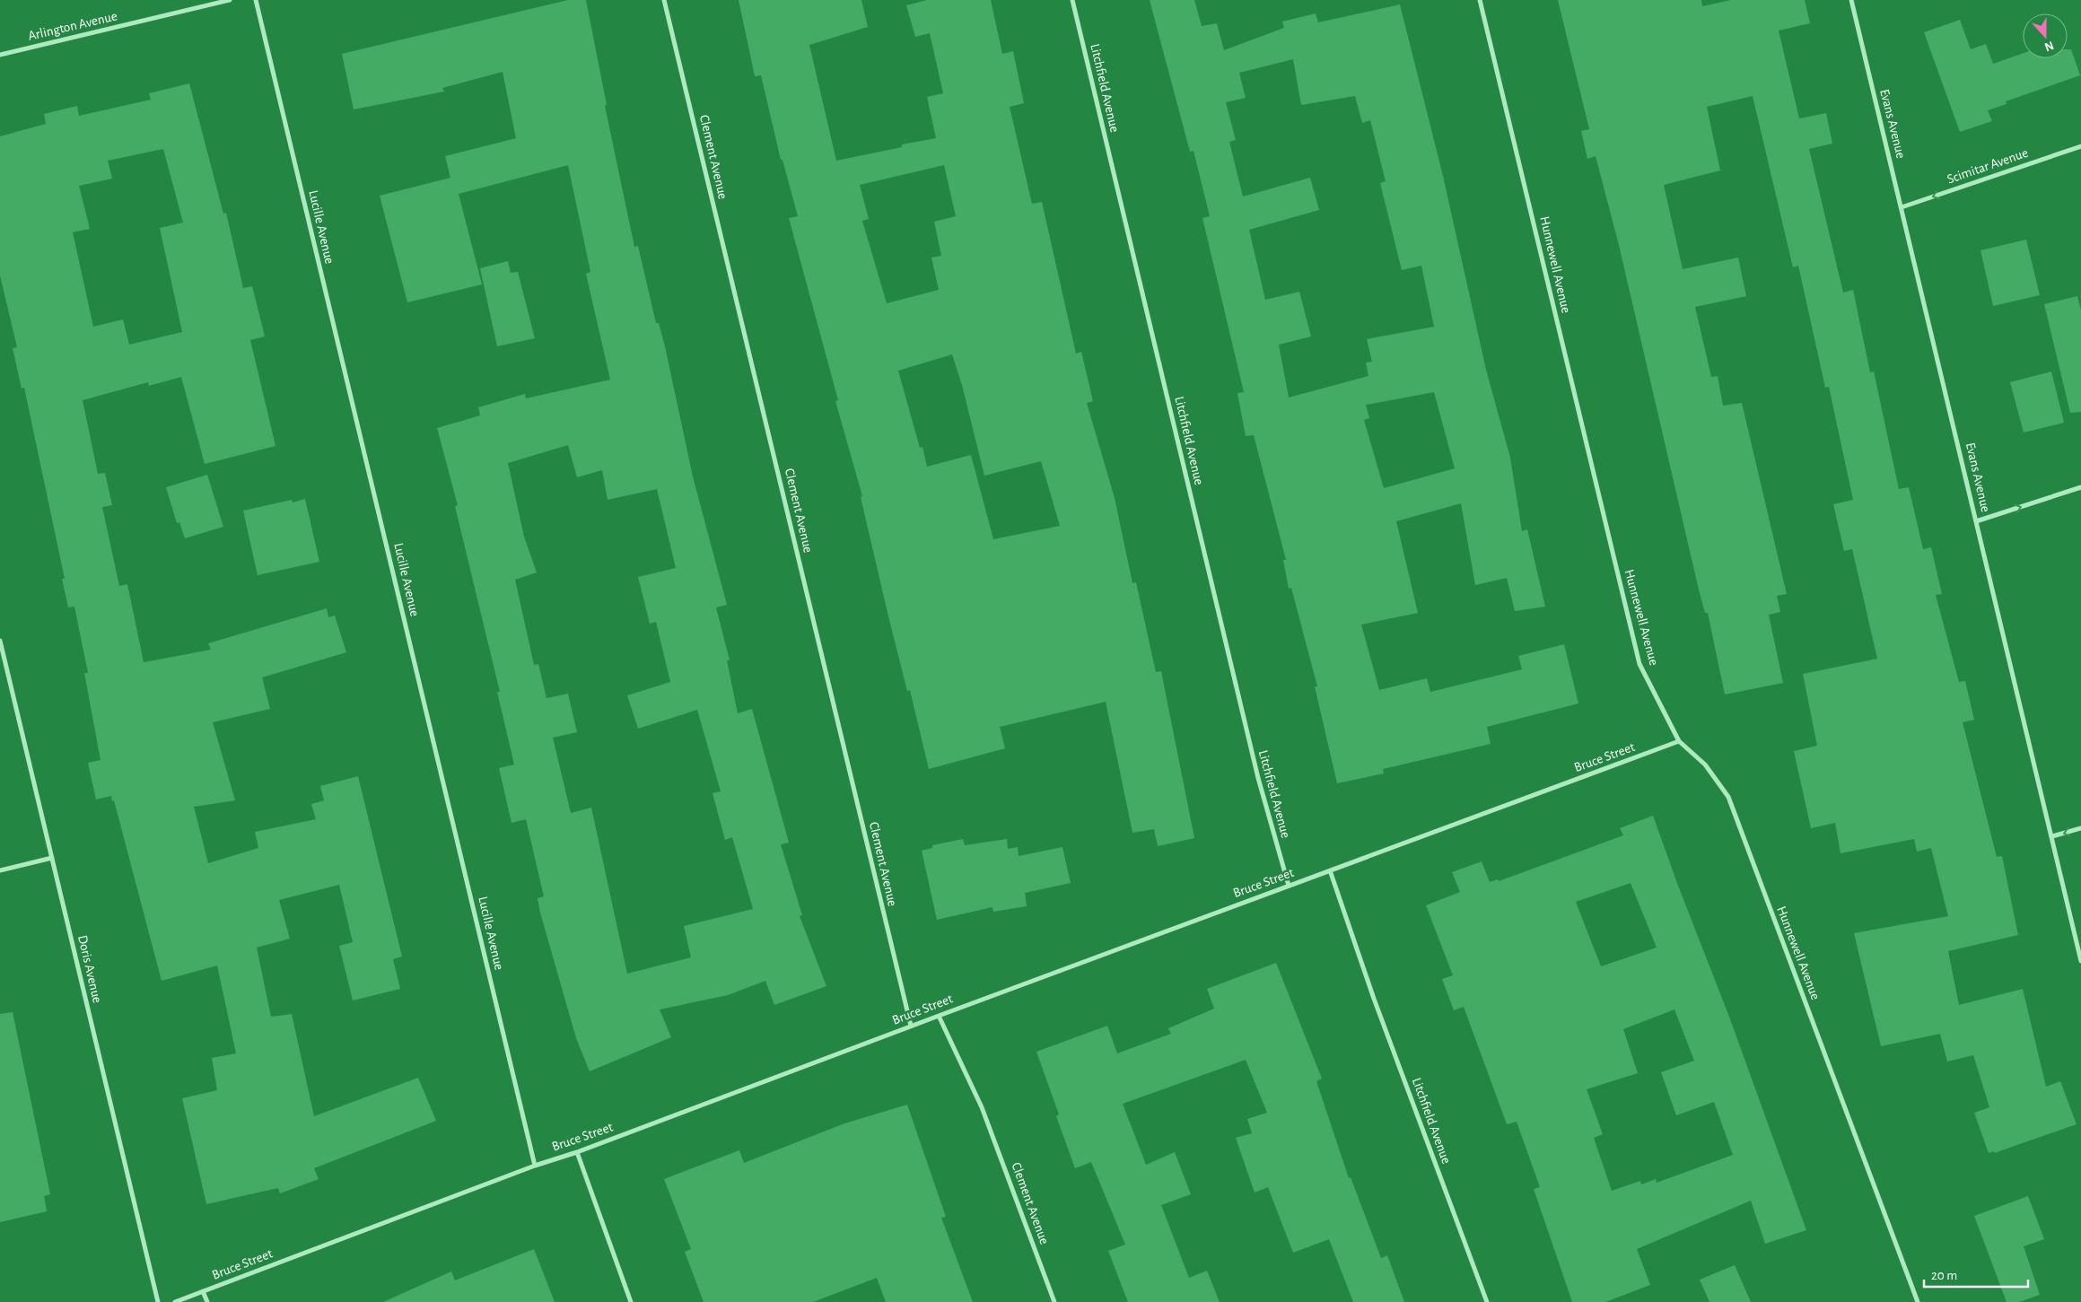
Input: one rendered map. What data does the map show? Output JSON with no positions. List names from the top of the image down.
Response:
{
  "streets": {
    "street": [
      "Arlington Avenue",
      "Litchfield Avenue",
      "Evans Avenue",
      "Clement Avenue",
      "Scimitar Avenue",
      "Lucille Avenue",
      "Hunnewell Avenue",
      "Bruce Street",
      "Doris Avenue"
    ]
  },
  "crossings": [
    ["Litchfield Avenue", "Bruce Street"],
    ["Evans Avenue", "Scimitar Avenue"],
    ["Clement Avenue", "Bruce Street"],
    ["Lucille Avenue", "Bruce Street"],
    ["Hunnewell Avenue", "Bruce Street"]
  ],
  "one_way": ["Scimitar Avenue"],
  "scale_bar": "20 m",
  "north": "bottom"
}
